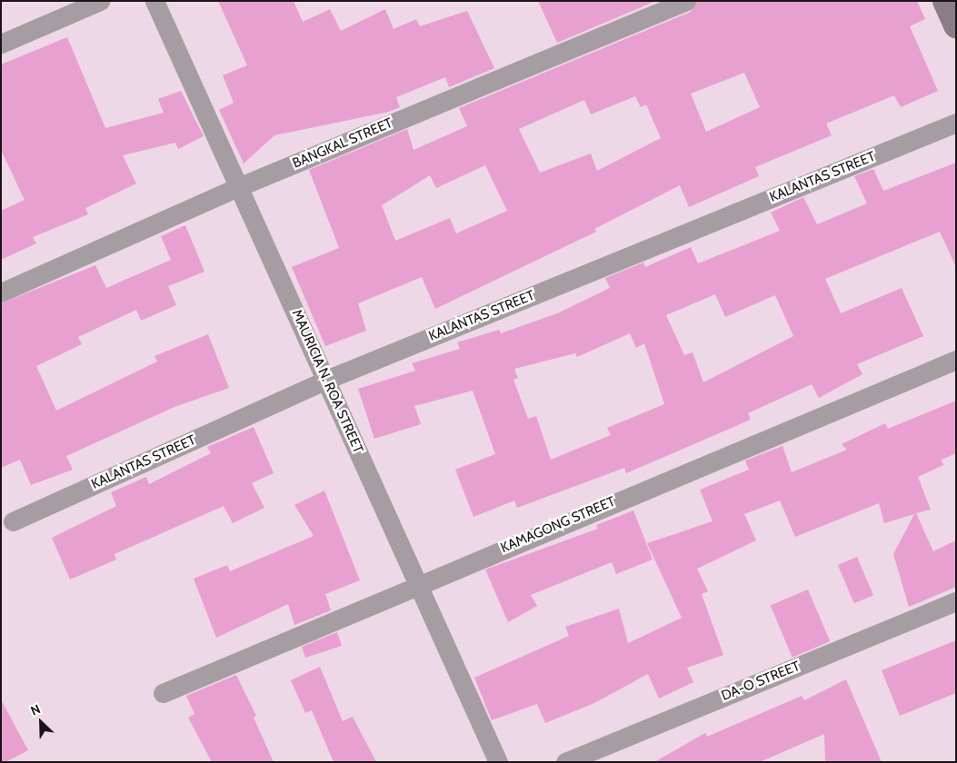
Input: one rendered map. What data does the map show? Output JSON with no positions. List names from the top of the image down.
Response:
{
  "streets": {
    "street": [
      "BANGKAL STREET",
      "KALANTAS STREET",
      "MAURICIA N. ROA STREET",
      "KAMAGONG STREET",
      "DA-O STREET"
    ]
  },
  "crossings": [
    ["BANGKAL STREET", "MAURICIA N. ROA STREET"],
    ["KALANTAS STREET", "MAURICIA N. ROA STREET"],
    ["MAURICIA N. ROA STREET", "KAMAGONG STREET"]
  ],
  "north": "top left"
}
